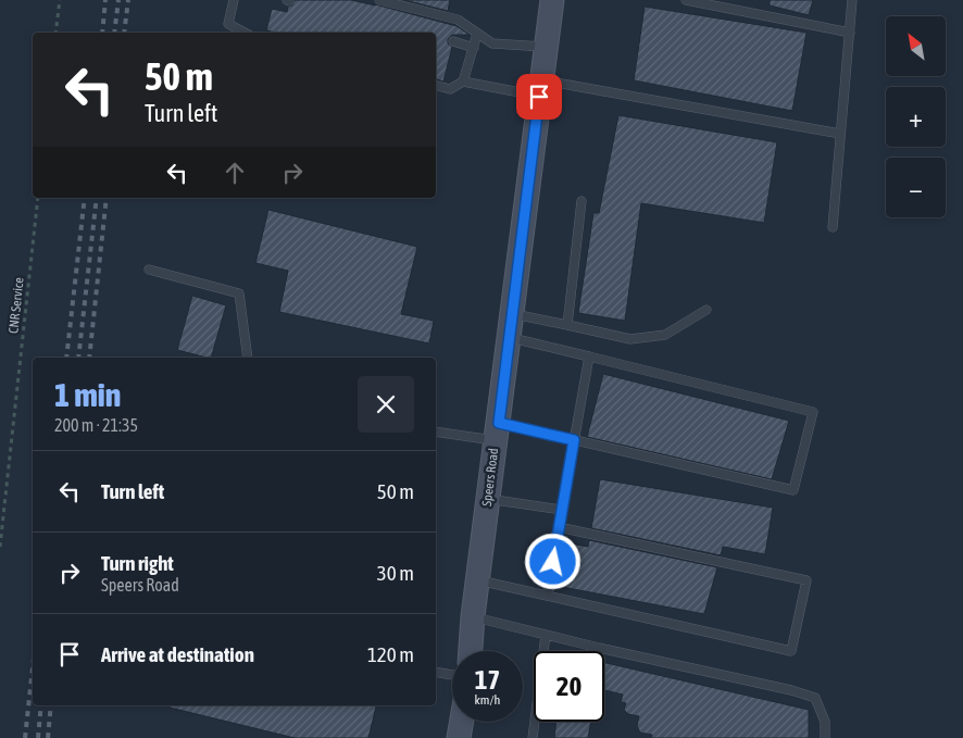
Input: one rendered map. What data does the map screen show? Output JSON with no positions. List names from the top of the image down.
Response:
{
  "streets": {
    "main road": ["Speers Road"],
    "path": ["CNR Service"]
  },
  "north": "top left",
  "page": {
    "map_buttons": ["+", "−"],
    "turn": ["50 m", "Turn left"],
    "heading": ["1 min", "200 m · 21:35"],
    "list": [
      {
        "name": "Turn left",
        "value": "50 m"
      },
      {
        "name": "Turn right",
        "note": "Speers Road",
        "value": "30 m"
      },
      {
        "name": "Arrive at destination",
        "value": "120 m"
      }
    ],
    "speed": "17 km/h",
    "limit": "20"
  }
}
